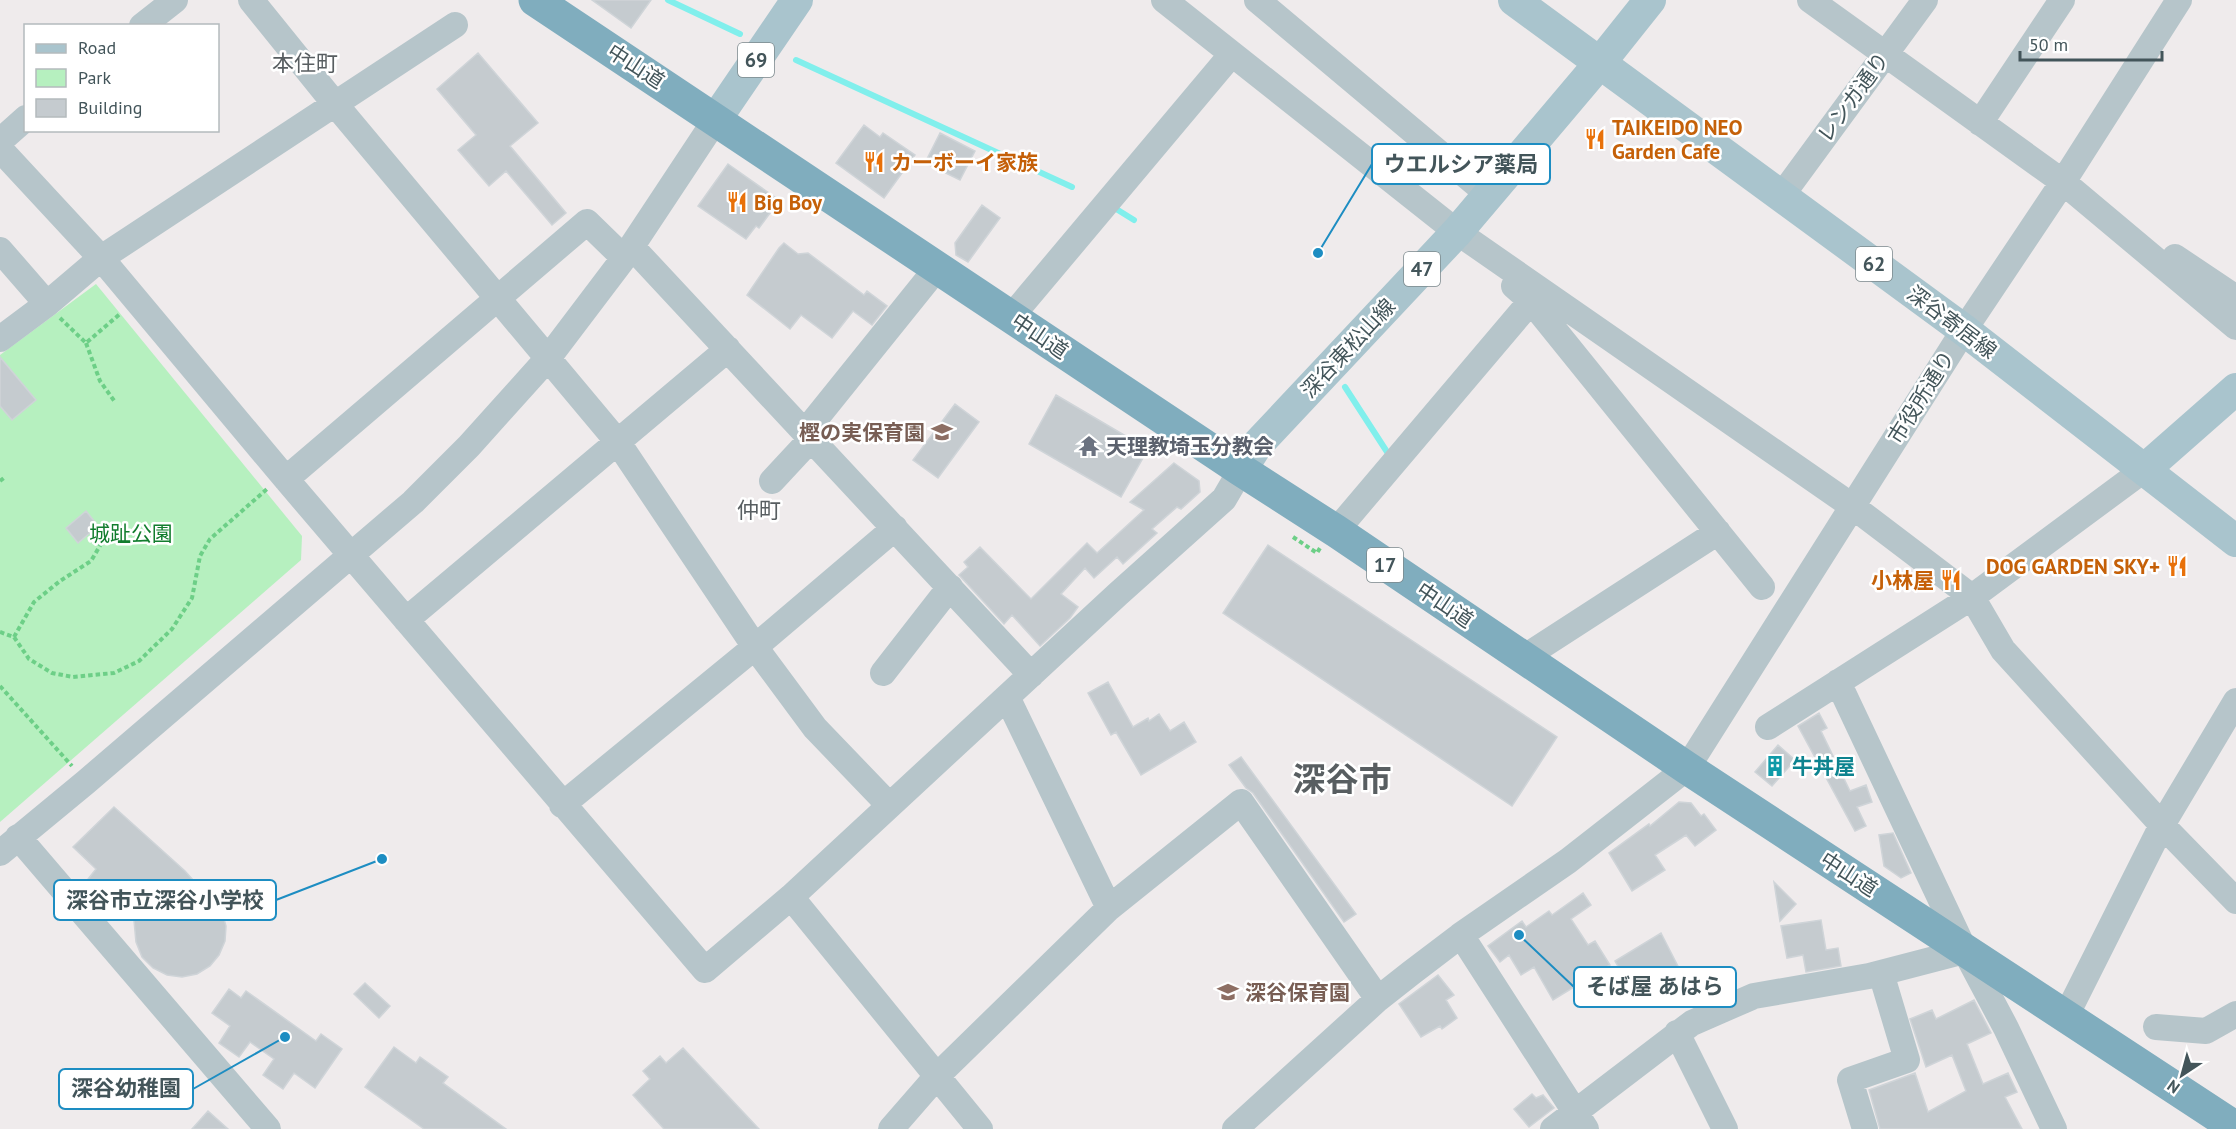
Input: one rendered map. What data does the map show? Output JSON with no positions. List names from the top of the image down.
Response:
{
  "streets": {
    "highway": ["中山道", "17"],
    "main road": [
      "69",
      "62",
      "47",
      "深谷寄居線",
      "深谷東松山線"
    ],
    "street": ["レンガ通り", "市役所通り"]
  },
  "crossings": [
    ["69", "中山道"],
    ["中山道", "深谷東松山線"],
    ["中山道", "市役所通り"],
    ["レンガ通り", "深谷寄居線"],
    ["深谷寄居線", "深谷東松山線"],
    ["深谷寄居線", "市役所通り"]
  ],
  "districts": ["本住町", "仲町", "深谷市"],
  "parks": ["城趾公園"],
  "places": {
    "restaurant": [
      "TAIKEIDO NEO Garden Cafe",
      "カーボーイ家族",
      "Big Boy",
      "DOG GARDEN SKY+",
      "小林屋"
    ],
    "other": [
      "ウエルシア薬局",
      "深谷市立深谷小学校",
      "そば屋 あはら",
      "深谷幼稚園"
    ],
    "school or university": ["樫の実保育園", "深谷保育園"],
    "temple": ["天理教埼玉分教会"],
    "building": ["牛丼屋"]
  },
  "legend": ["Road", "Park", "Building"],
  "scale_bar": "50 m",
  "north": "bottom left"
}
